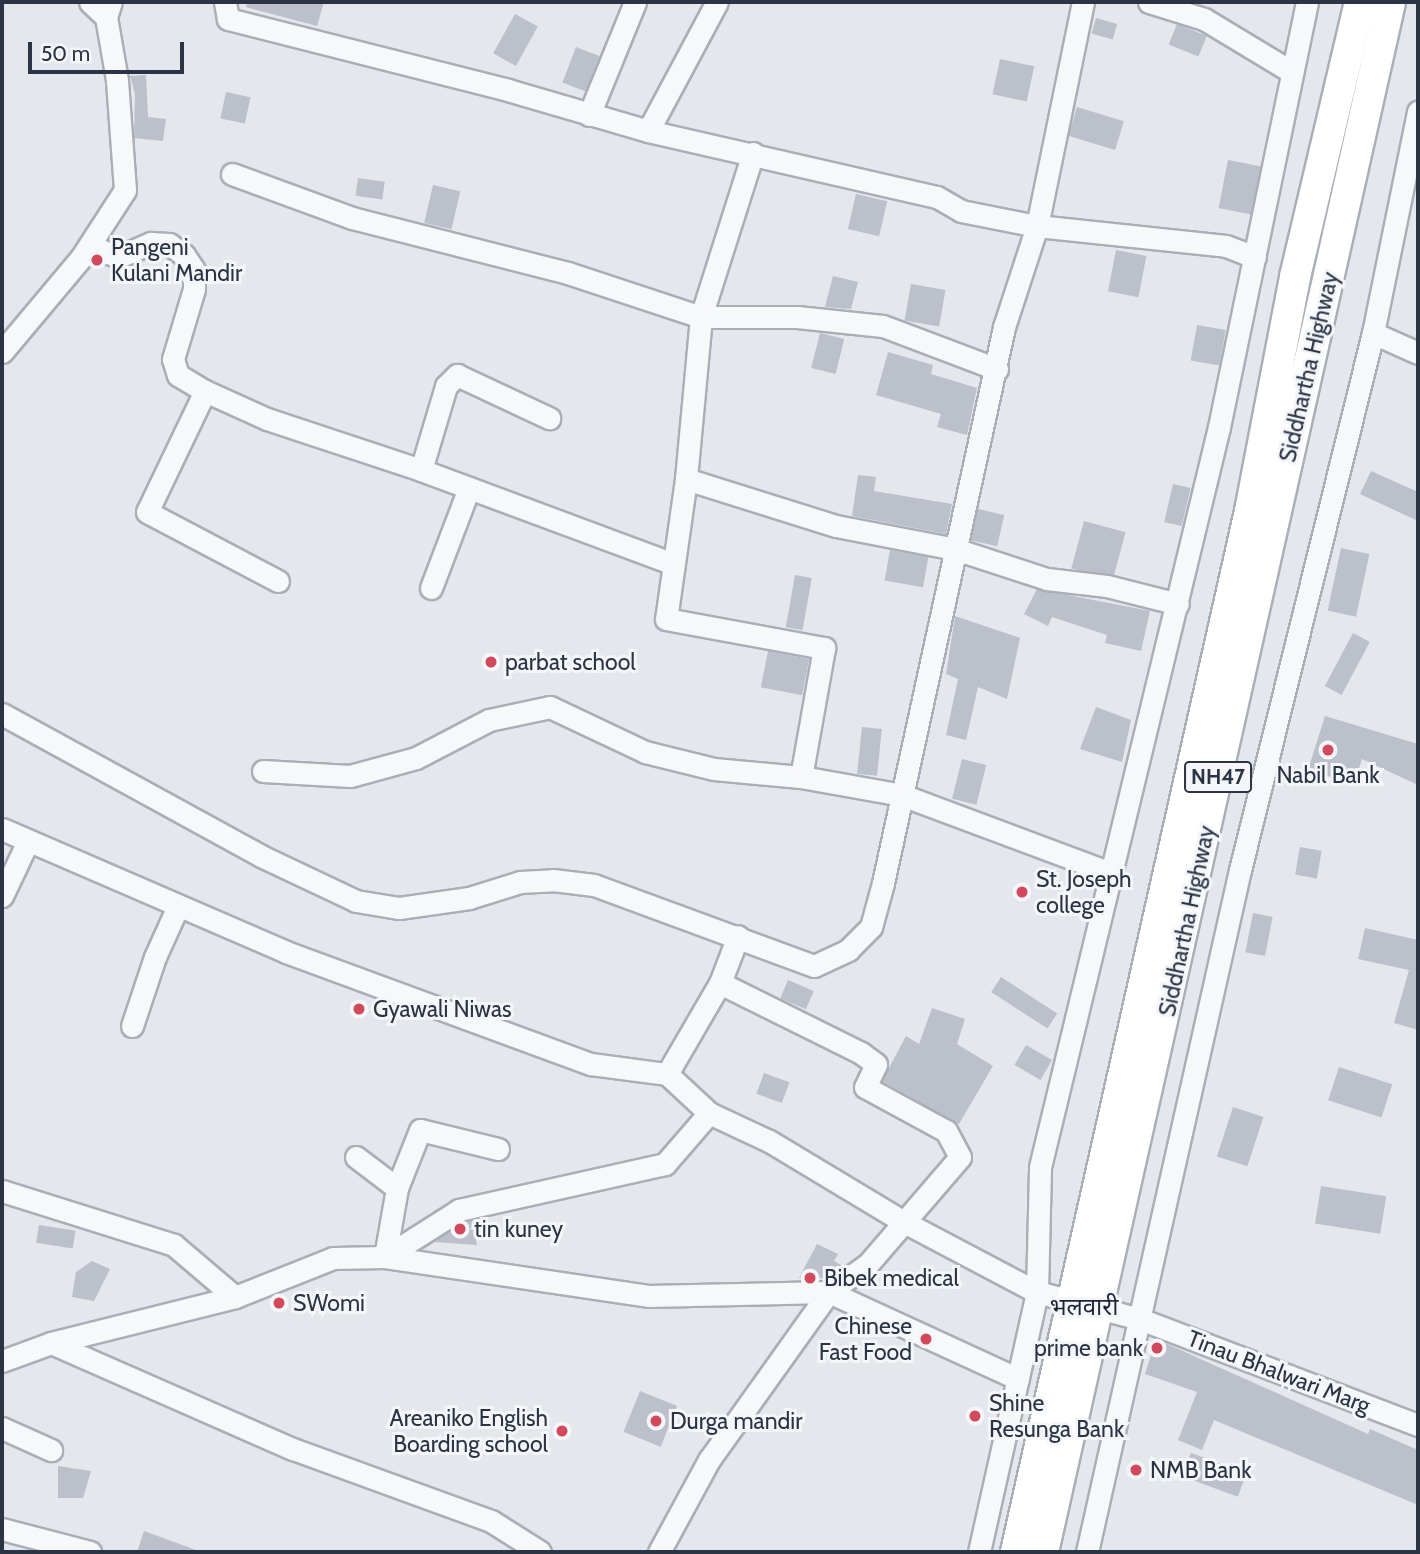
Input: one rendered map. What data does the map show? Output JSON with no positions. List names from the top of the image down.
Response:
{
  "streets": {
    "highway": ["Siddhartha Highway", "NH47"],
    "street": ["Tinau Bhalwari Marg"]
  },
  "crossings": [
    ["Siddhartha Highway", "Tinau Bhalwari Marg"]
  ],
  "districts": ["भलवारी"],
  "places": [
    "Pangeni Kulani Mandir",
    "parbat school",
    "Nabil Bank",
    "St. Joseph college",
    "Gyawali Niwas",
    "tin kuney",
    "Bibek medical",
    "SWomi",
    "Chinese Fast Food",
    "prime bank",
    "Shine Resunga Bank",
    "Durga mandir",
    "Areaniko English Boarding school",
    "NMB Bank"
  ],
  "scale_bar": "50 m"
}
